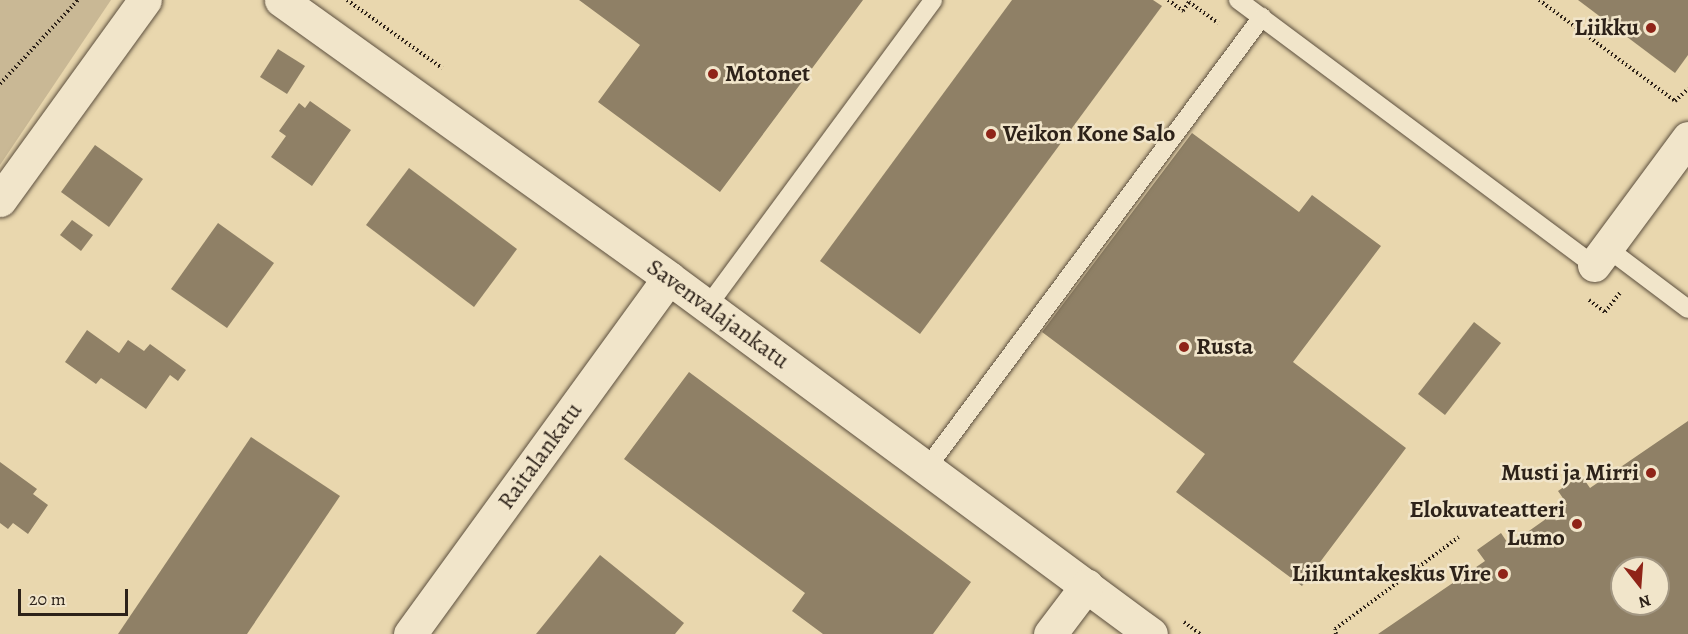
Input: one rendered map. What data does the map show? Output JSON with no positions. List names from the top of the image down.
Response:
{
  "streets": {
    "street": ["Savenvalajankatu", "Raitalankatu"]
  },
  "crossings": [
    ["Savenvalajankatu", "Raitalankatu"]
  ],
  "places": [
    "Liikku",
    "Motonet",
    "Veikon Kone Salo",
    "Rusta",
    "Musti ja Mirri",
    "Elokuvateatteri Lumo",
    "Liikuntakeskus Vire"
  ],
  "scale_bar": "20 m",
  "north": "bottom"
}
